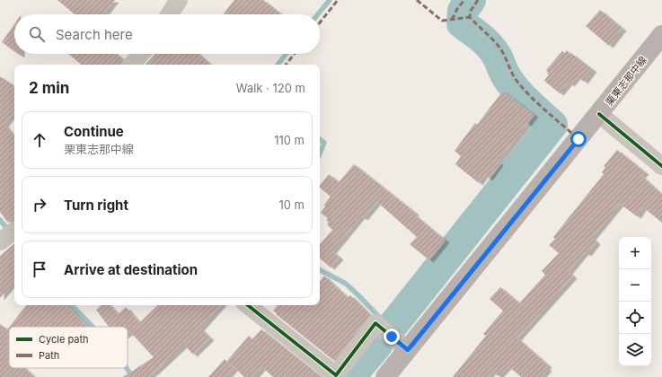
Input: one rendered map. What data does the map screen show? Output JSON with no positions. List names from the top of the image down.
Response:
{
  "streets": {
    "main road": ["栗東志那中線"]
  },
  "legend": ["Cycle path", "Path"],
  "page": {
    "search": "Search here",
    "heading": ["2 min", "Walk · 120 m"],
    "list": [
      ["Continue", "栗東志那中線", "110 m"],
      ["Turn right", "10 m"],
      "Arrive at destination"
    ],
    "map_buttons": ["+", "−"]
  }
}
